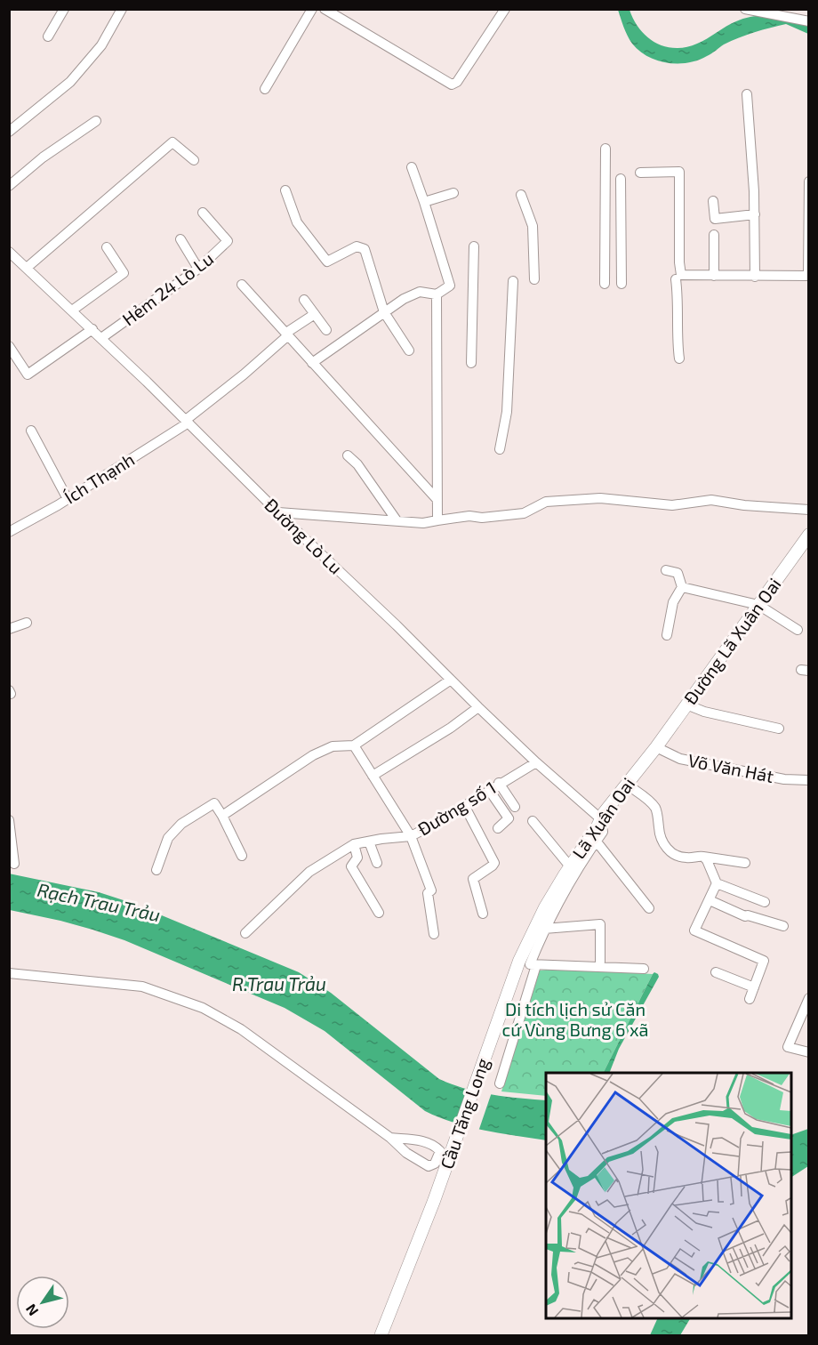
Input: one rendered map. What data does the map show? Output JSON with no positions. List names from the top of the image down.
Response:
{
  "streets": {
    "main road": ["Đường Lã Xuân Oai", "Lã Xuân Oai", "Cầu Tăng Long"],
    "street": [
      "Hẻm 24 Lò Lu",
      "Ích Thạnh",
      "Đường Lò Lu",
      "Võ Văn Hát",
      "Đường số 1"
    ]
  },
  "crossings": [
    ["Hẻm 24 Lò Lu", "Đường Lò Lu"],
    ["Ích Thạnh", "Đường Lò Lu"],
    ["Đường Lò Lu", "Đường số 1"],
    ["Đường Lò Lu", "Lã Xuân Oai"],
    ["Đường Lã Xuân Oai", "Võ Văn Hát"],
    ["Đường Lã Xuân Oai", "Lã Xuân Oai"],
    ["Võ Văn Hát", "Lã Xuân Oai"],
    ["Lã Xuân Oai", "Cầu Tăng Long"]
  ],
  "water": ["Rạch Trau Trảu", "R.Trau Trảu"],
  "parks": ["Di tích lịch sử Căn cứ Vùng Bưng 6 xã"],
  "north": "bottom left"
}
